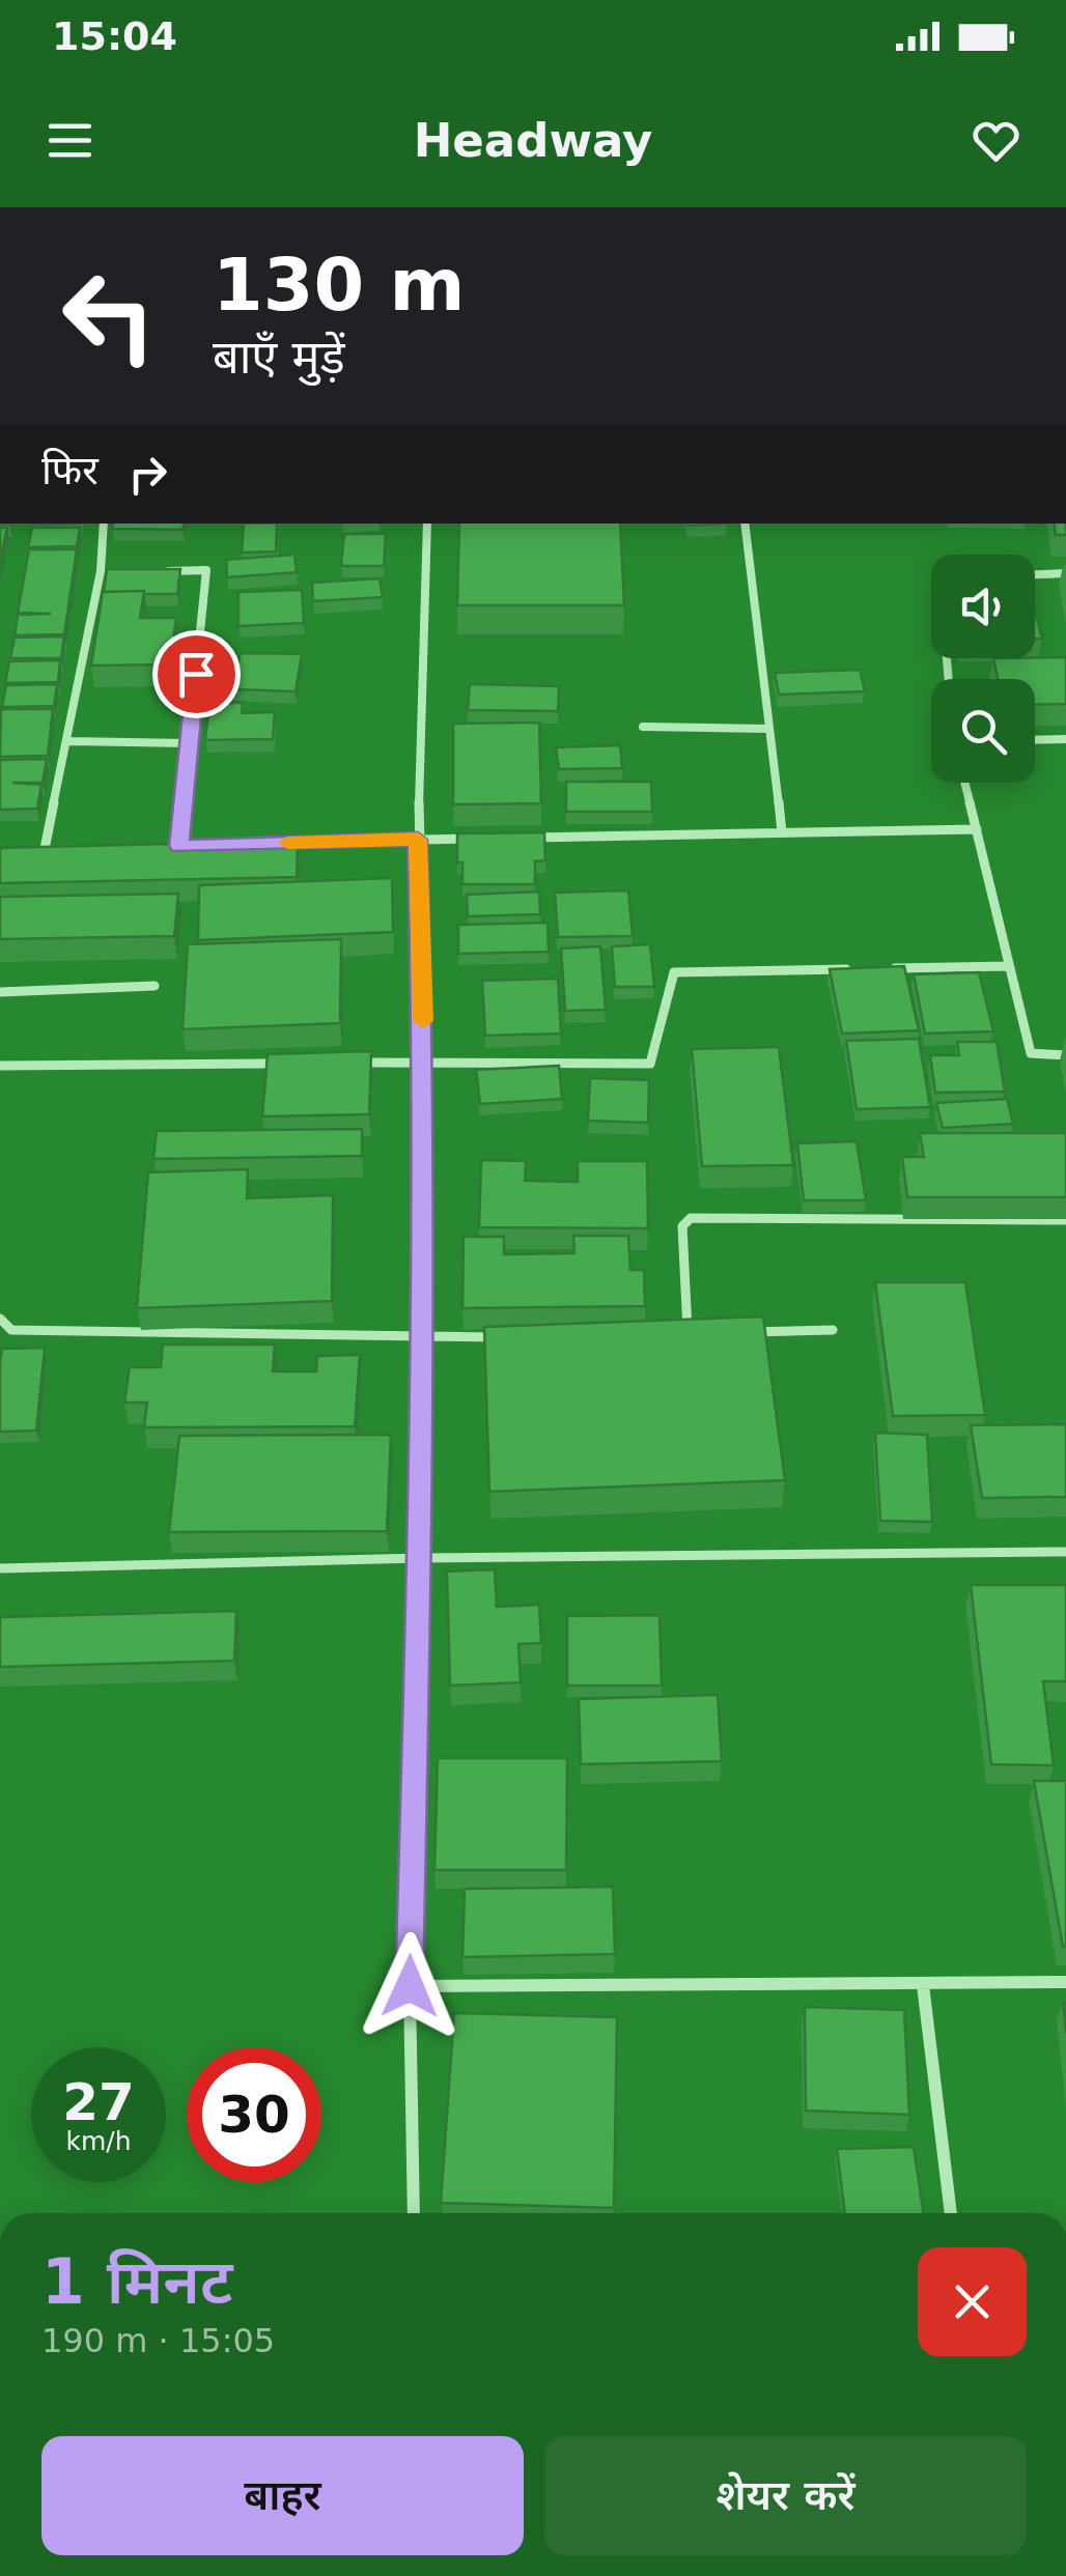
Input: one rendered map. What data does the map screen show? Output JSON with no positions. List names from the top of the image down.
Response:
{
  "page": {
    "status": "15:04",
    "header": "Headway",
    "turn": ["130 m", "बाएँ मुड़ें"],
    "then": "फिर",
    "speed": "27 km/h",
    "limit": "30",
    "heading": ["1 मिनट", "190 m · 15:05"],
    "buttons": ["बाहर", "शेयर करें"]
  }
}
